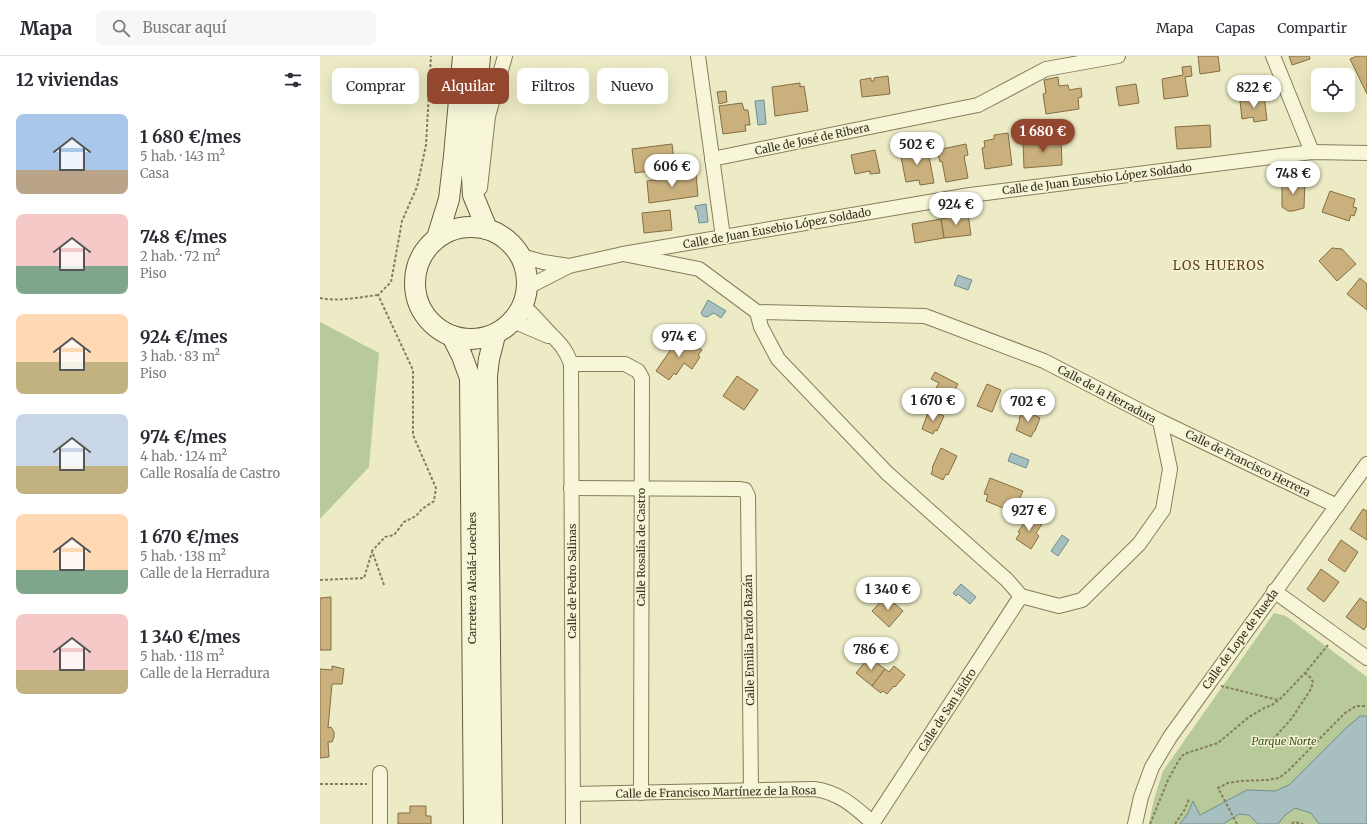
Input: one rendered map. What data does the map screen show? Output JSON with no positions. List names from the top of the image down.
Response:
{
  "streets": {
    "main road": ["Carretera Alcalá-Loeches"],
    "street": [
      "Calle de José de Ribera",
      "Calle de Juan Eusebio López Soldado",
      "Calle de la Herradura",
      "Calle de Francisco Herrera",
      "Calle Rosalía de Castro",
      "Calle de Pedro Salinas",
      "Calle de Lope de Rueda",
      "Calle Emilia Pardo Bazán",
      "Calle de San isidro",
      "Calle de Francisco Martínez de la Rosa"
    ]
  },
  "crossings": [
    ["Calle de Juan Eusebio López Soldado", "Carretera Alcalá-Loeches"],
    ["Calle de Juan Eusebio López Soldado", "Calle de Pedro Salinas"],
    ["Calle de la Herradura", "Calle de Francisco Herrera"],
    ["Calle de la Herradura", "Calle de San isidro"],
    ["Calle de Francisco Herrera", "Calle de Lope de Rueda"],
    ["Calle Rosalía de Castro", "Calle de Pedro Salinas"],
    ["Calle Rosalía de Castro", "Calle Emilia Pardo Bazán"],
    ["Calle Rosalía de Castro", "Calle de Francisco Martínez de la Rosa"],
    ["Carretera Alcalá-Loeches", "Calle de Pedro Salinas"],
    ["Calle de Pedro Salinas", "Calle de Francisco Martínez de la Rosa"],
    ["Calle Emilia Pardo Bazán", "Calle de Francisco Martínez de la Rosa"],
    ["Calle de San isidro", "Calle de Francisco Martínez de la Rosa"]
  ],
  "districts": ["LOS HUEROS"],
  "parks": ["Parque Norte"],
  "page": {
    "header": "Mapa",
    "search": "Buscar aquí",
    "nav": ["Mapa", "Capas", "Compartir"],
    "heading": "12 viviendas",
    "chip": [
      "Comprar",
      "Alquilar",
      "Filtros",
      "Nuevo"
    ],
    "price": [
      "822 €",
      "1 680 €",
      "502 €",
      "606 €",
      "748 €",
      "924 €",
      "974 €",
      "1 670 €",
      "702 €",
      "927 €",
      "1 340 €",
      "786 €"
    ],
    "list": [
      {
        "name": "1 680 €/mes",
        "note": "5 hab. · 143 m² · Casa"
      },
      {
        "name": "748 €/mes",
        "note": "2 hab. · 72 m² · Piso"
      },
      {
        "name": "924 €/mes",
        "note": "3 hab. · 83 m² · Piso"
      },
      {
        "name": "974 €/mes",
        "note": "4 hab. · 124 m² · Calle Rosalía de Castro"
      },
      {
        "name": "1 670 €/mes",
        "note": "5 hab. · 138 m² · Calle de la Herradura"
      },
      {
        "name": "1 340 €/mes",
        "note": "5 hab. · 118 m² · Calle de la Herradura"
      }
    ]
  }
}
